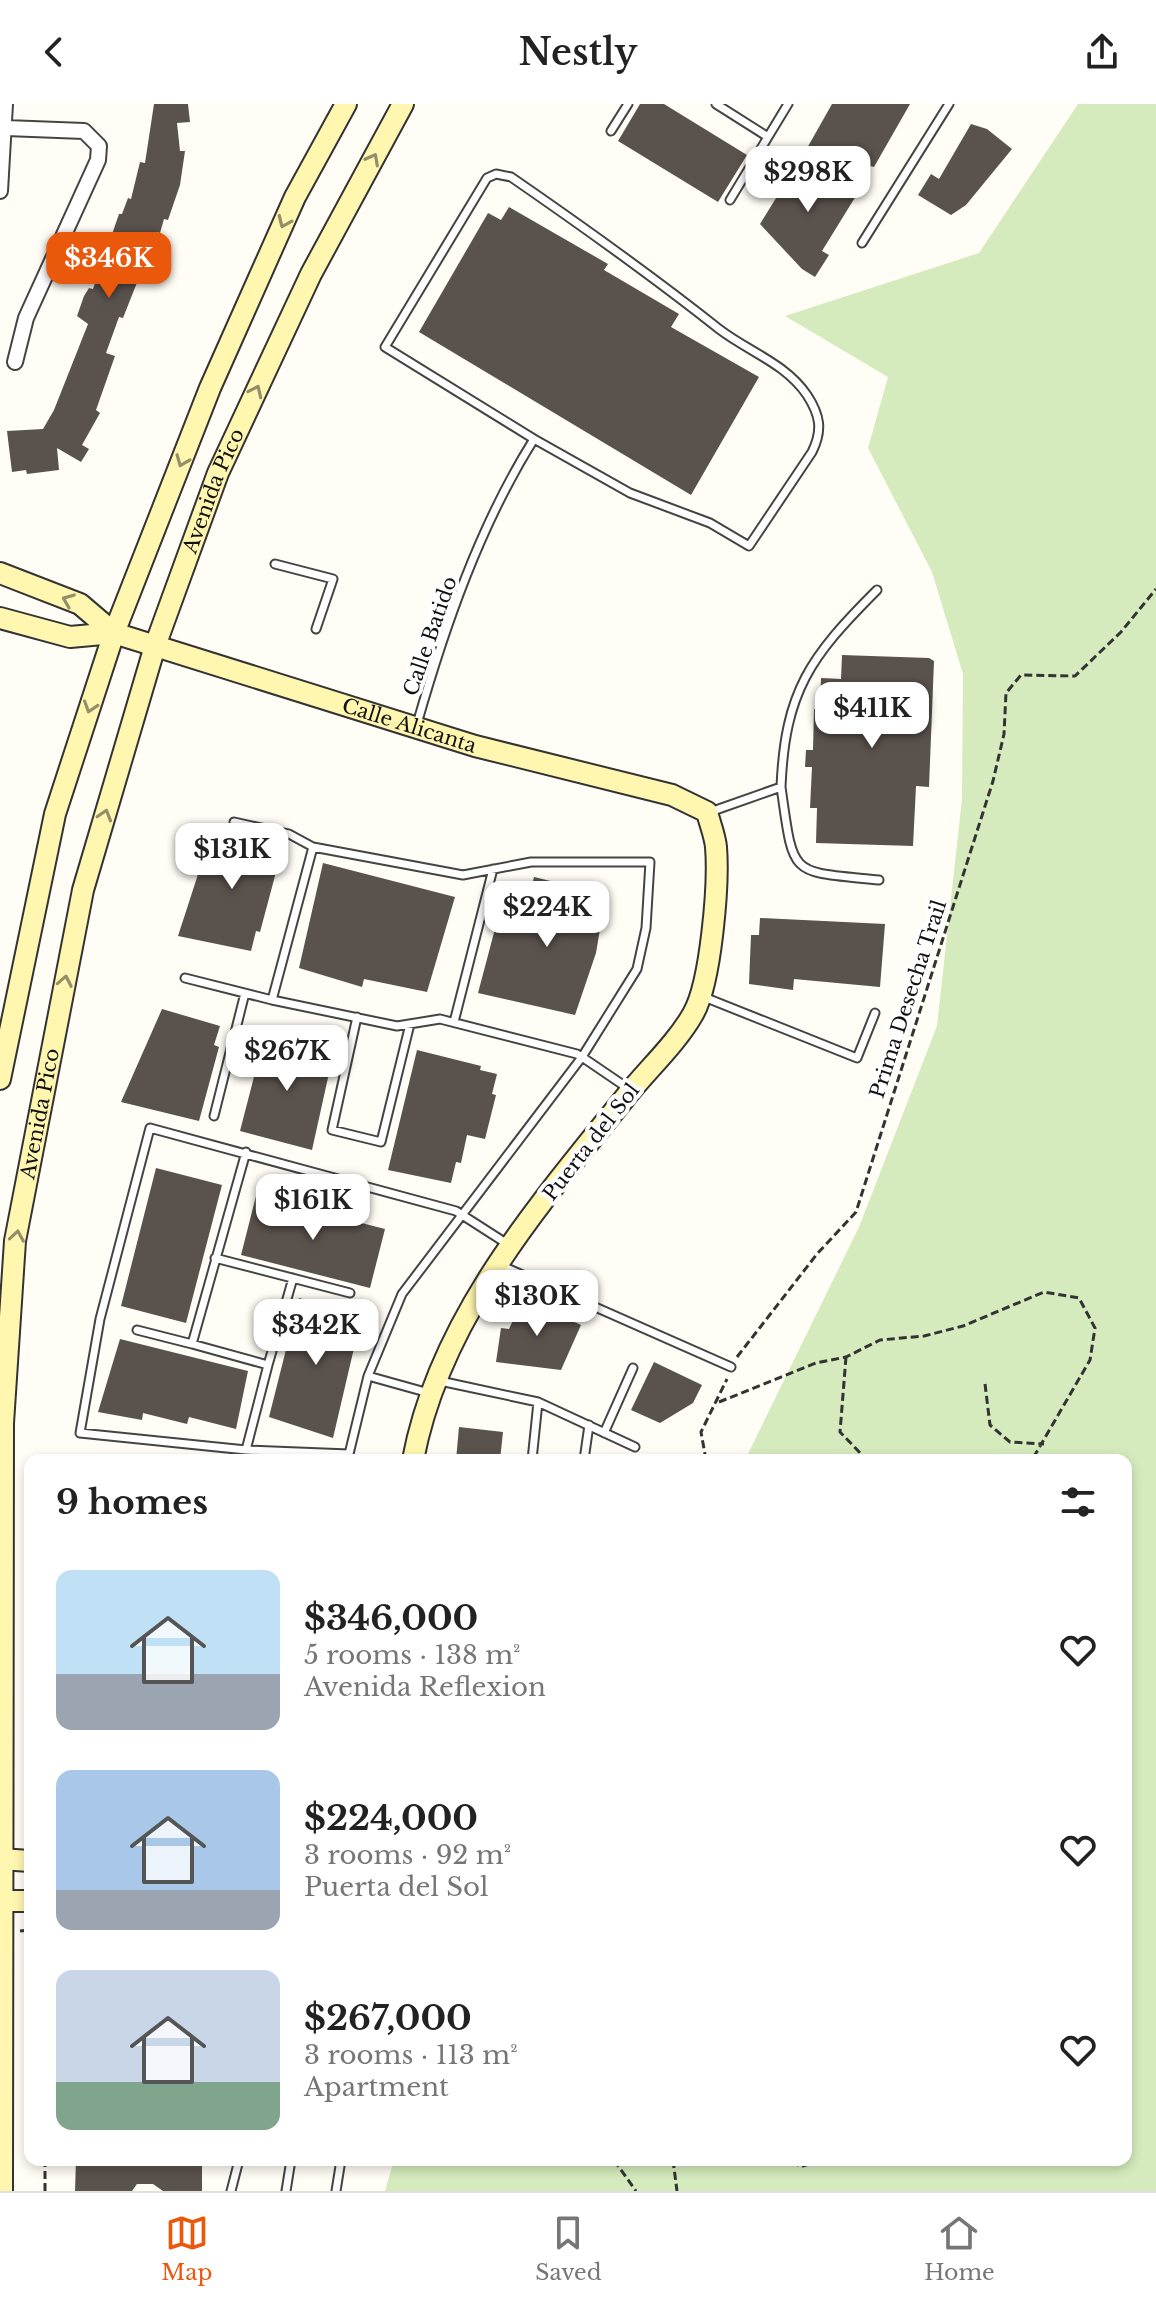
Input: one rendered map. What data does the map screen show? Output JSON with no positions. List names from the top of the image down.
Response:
{
  "streets": {
    "main road": ["Avenida Pico", "Calle Alicanta", "Puerta del Sol"],
    "lane": ["Calle Batido"],
    "path": ["Prima Desecha Trail"]
  },
  "crossings": [
    ["Avenida Pico", "Calle Alicanta"],
    ["Calle Batido", "Calle Alicanta"],
    ["Calle Alicanta", "Puerta del Sol"]
  ],
  "page": {
    "header": "Nestly",
    "price": [
      "$298K",
      "$346K",
      "$411K",
      "$131K",
      "$224K",
      "$267K",
      "$161K",
      "$130K",
      "$342K"
    ],
    "heading": "9 homes",
    "list": [
      {
        "name": "$346,000",
        "note": "5 rooms · 138 m² · Avenida Reflexion"
      },
      {
        "name": "$224,000",
        "note": "3 rooms · 92 m² · Puerta del Sol"
      },
      {
        "name": "$267,000",
        "note": "3 rooms · 113 m² · Apartment"
      }
    ],
    "tabs": ["Map", "Saved", "Home"]
  }
}
